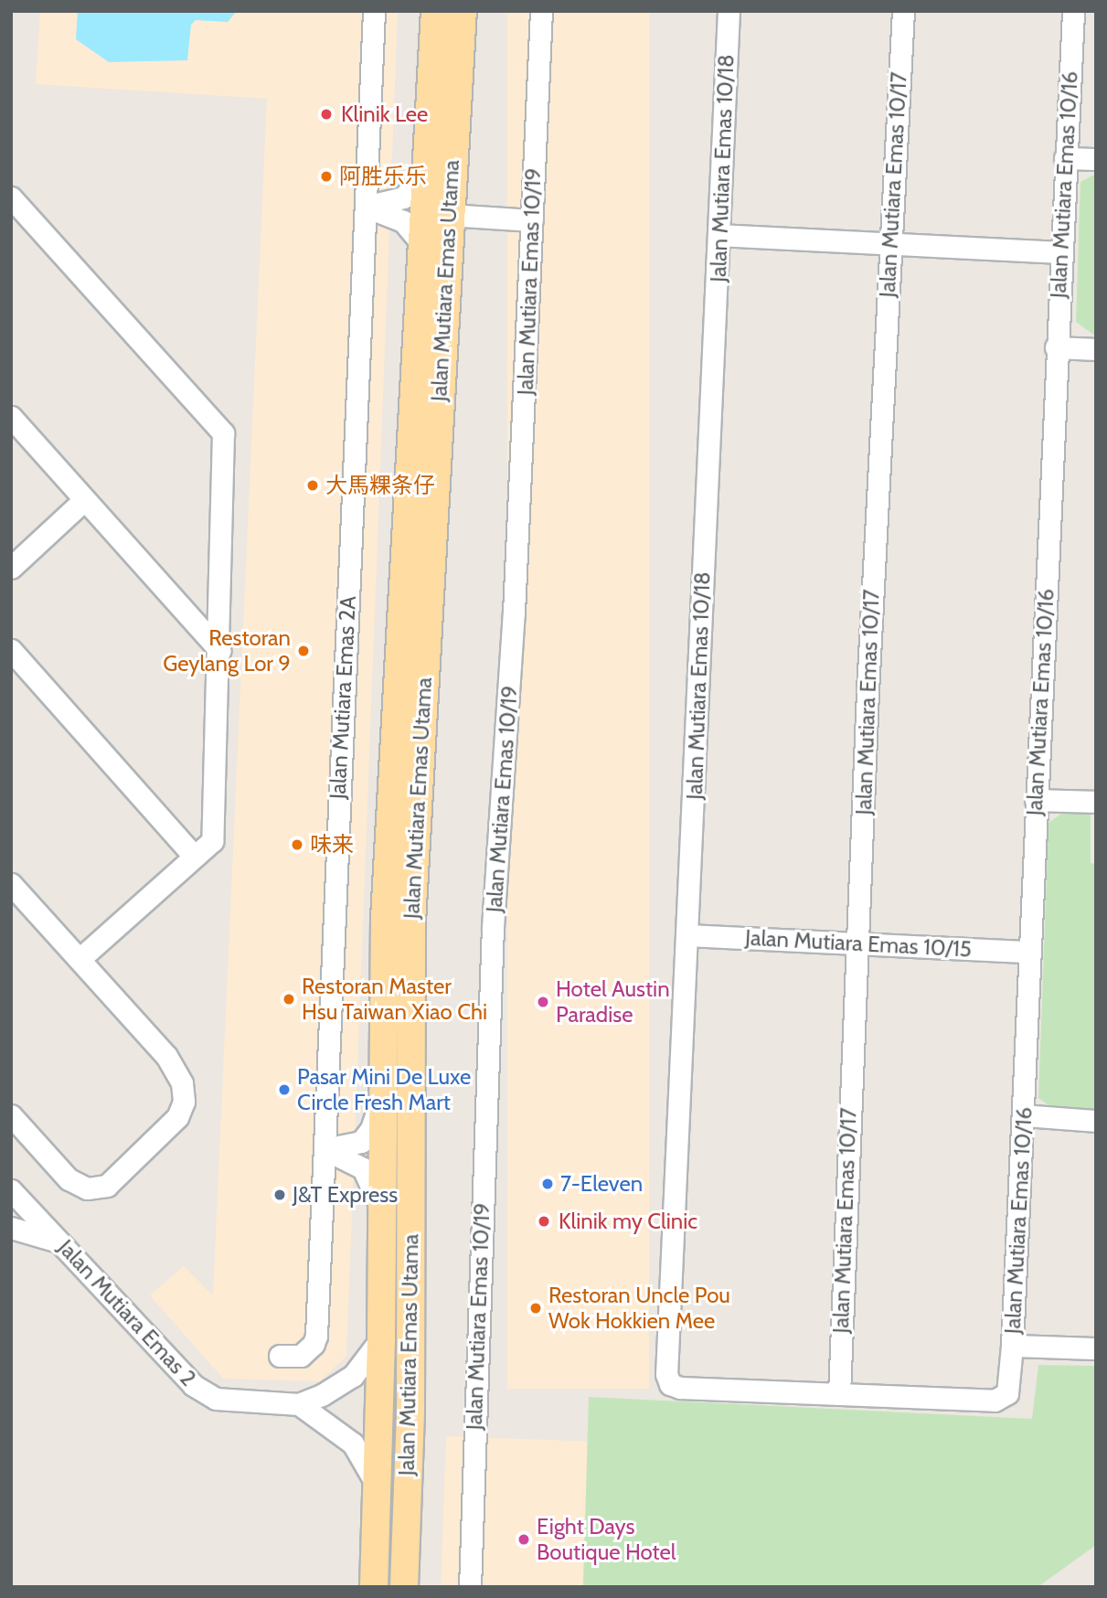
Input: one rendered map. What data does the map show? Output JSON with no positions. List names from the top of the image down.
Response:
{
  "streets": {
    "main road": ["Jalan Mutiara Emas Utama"],
    "street": [
      "Jalan Mutiara Emas 10/18",
      "Jalan Mutiara Emas 10/17",
      "Jalan Mutiara Emas 10/16",
      "Jalan Mutiara Emas 10/19",
      "Jalan Mutiara Emas 2A",
      "Jalan Mutiara Emas 10/15",
      "Jalan Mutiara Emas 2"
    ]
  },
  "crossings": [
    ["Jalan Mutiara Emas 10/18", "Jalan Mutiara Emas 10/17"],
    ["Jalan Mutiara Emas 10/18", "Jalan Mutiara Emas 10/16"],
    ["Jalan Mutiara Emas 10/18", "Jalan Mutiara Emas 10/15"],
    ["Jalan Mutiara Emas 10/17", "Jalan Mutiara Emas 10/16"],
    ["Jalan Mutiara Emas 10/17", "Jalan Mutiara Emas 10/15"],
    ["Jalan Mutiara Emas 10/16", "Jalan Mutiara Emas 10/15"],
    ["Jalan Mutiara Emas Utama", "Jalan Mutiara Emas 2"]
  ],
  "places": [
    "Klinik Lee",
    "阿胜乐乐",
    "大馬粿条仔",
    "Restoran Geylang Lor 9",
    "味来",
    "Restoran Master Hsu Taiwan Xiao Chi",
    "Hotel Austin Paradise",
    "Pasar Mini De Luxe Circle Fresh Mart",
    "7-Eleven",
    "J&T Express",
    "Klinik my Clinic",
    "Restoran Uncle Pou Wok Hokkien Mee",
    "Eight Days Boutique Hotel"
  ]
}
